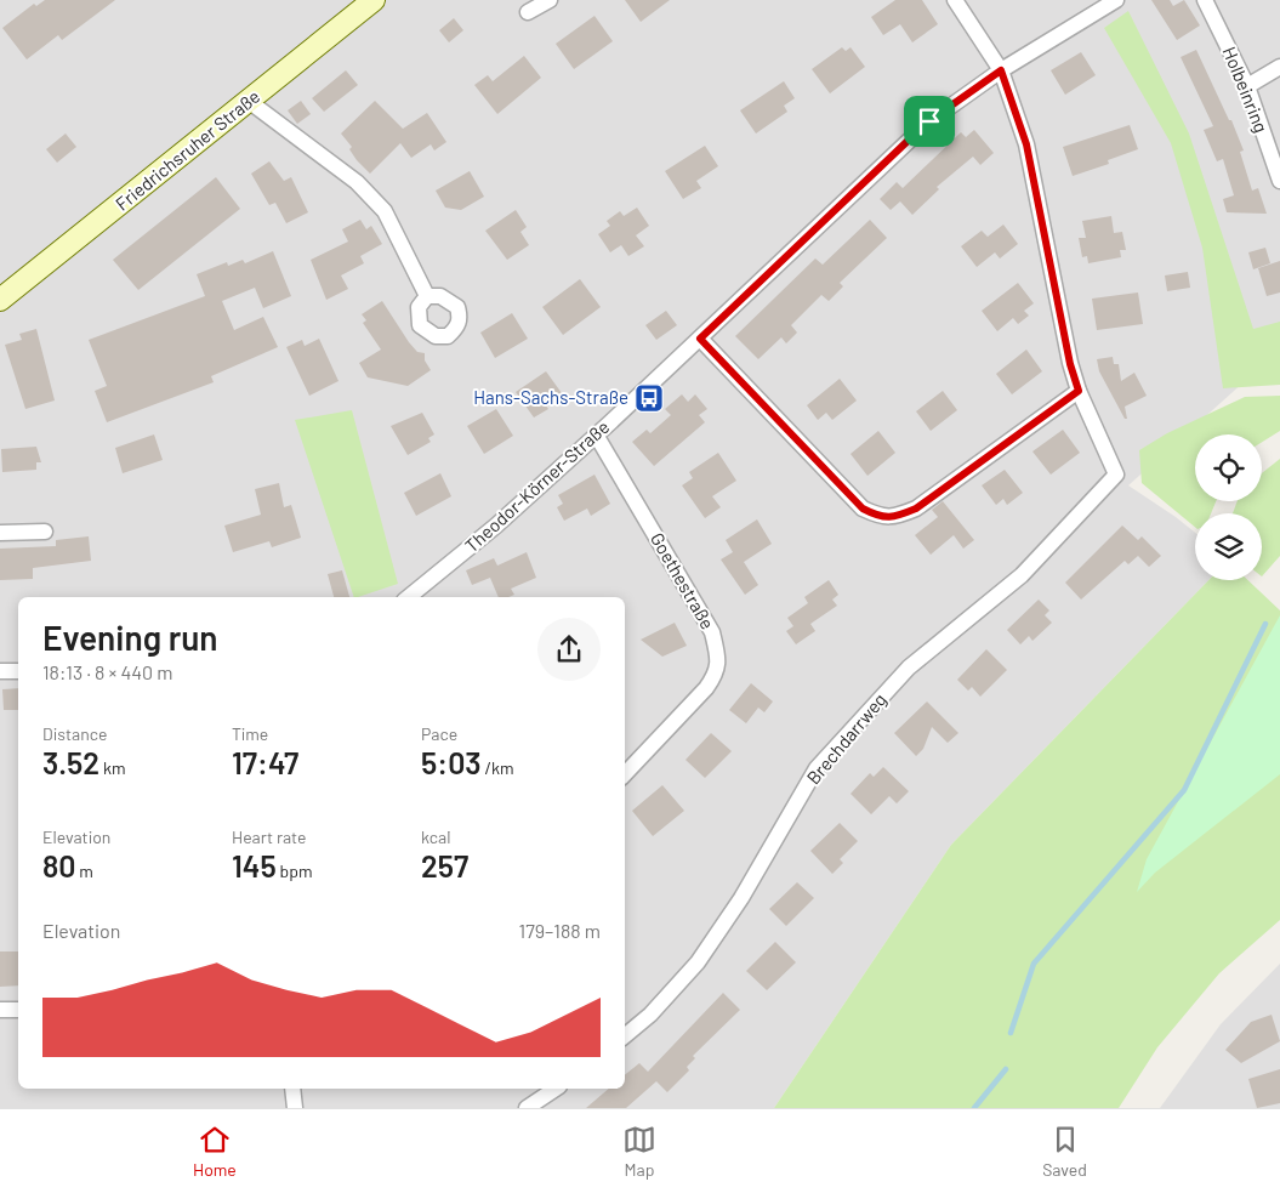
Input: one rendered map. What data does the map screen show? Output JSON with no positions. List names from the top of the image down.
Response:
{
  "streets": {
    "main road": ["Friedrichsruher Straße"],
    "street": [
      "Holbeinring",
      "Theodor-Körner-Straße",
      "Goethestraße",
      "Brechdarrweg"
    ]
  },
  "crossings": [
    ["Theodor-Körner-Straße", "Goethestraße"]
  ],
  "places": {
    "bus stop": ["Hans-Sachs-Straße"]
  },
  "page": {
    "heading": ["Evening run", "18:13 · 8 × 440 m"],
    "stats": [
      ["Distance", "3.52 km"],
      ["Time", "17:47"],
      ["Pace", "5:03 /km"],
      ["Elevation", "80 m"],
      ["Heart rate", "145 bpm"],
      ["kcal", "257"]
    ],
    "chart": ["Elevation", "179–188 m"],
    "tabs": ["Home", "Map", "Saved"]
  }
}
